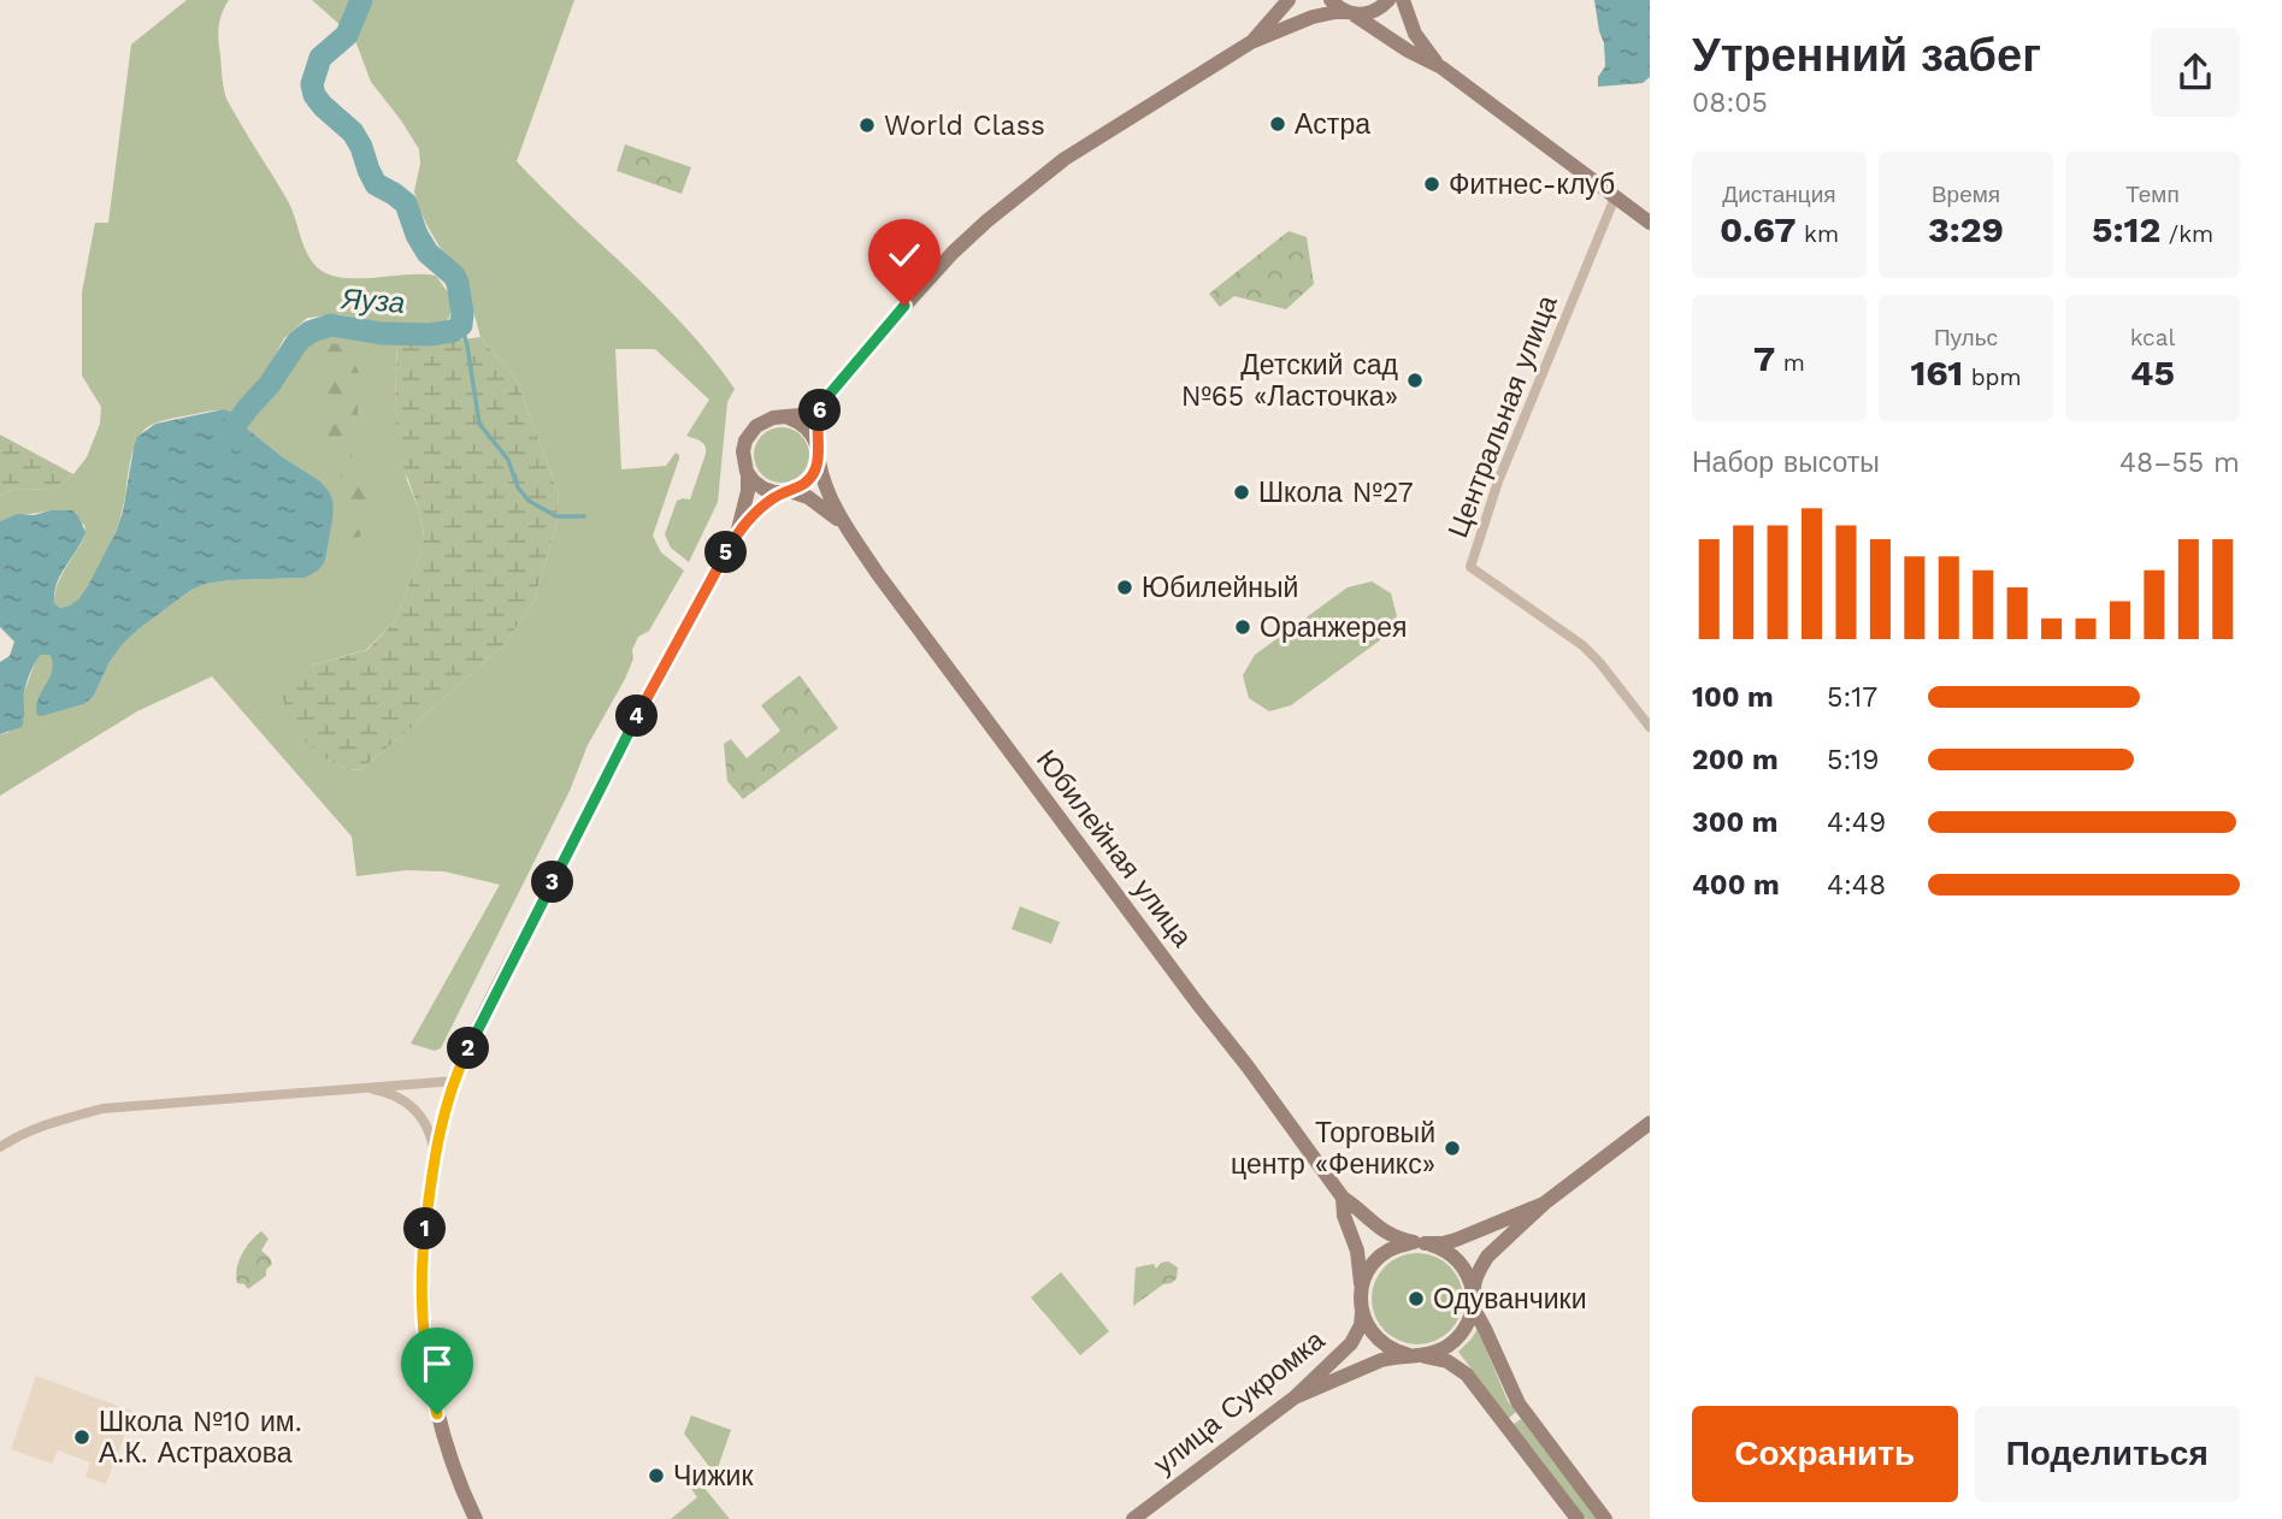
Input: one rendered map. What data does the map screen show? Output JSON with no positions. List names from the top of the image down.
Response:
{
  "streets": {
    "street": ["Центральная улица", "Юбилейная улица", "улица Сукромка"]
  },
  "crossings": [
    ["Юбилейная улица", "улица Сукромка"]
  ],
  "water": ["Яуза"],
  "places": [
    "Астра",
    "World Class",
    "Фитнес-клуб",
    "Детский сад №65 «Ласточка»",
    "Школа №27",
    "Юбилейный",
    "Оранжерея",
    "Торговый центр «Феникс»",
    "Одуванчики",
    "Школа №10 им. А.К. Астрахова",
    "Чижик"
  ],
  "page": {
    "heading": ["Утренний забег", "08:05"],
    "stats": [
      ["Дистанция", "0.67 km"],
      ["Время", "3:29"],
      ["Темп", "5:12 /km"],
      ["7 m"],
      ["Пульс", "161 bpm"],
      ["kcal", "45"]
    ],
    "pins": [
      "6",
      "5",
      "4",
      "3",
      "2",
      "1"
    ],
    "chart": ["Набор высоты", "48–55 m"],
    "list": [
      {
        "name": "100 m",
        "note": "5:17"
      },
      {
        "name": "200 m",
        "note": "5:19"
      },
      {
        "name": "300 m",
        "note": "4:49"
      },
      {
        "name": "400 m",
        "note": "4:48"
      }
    ],
    "buttons": ["Сохранить", "Поделиться"]
  }
}
